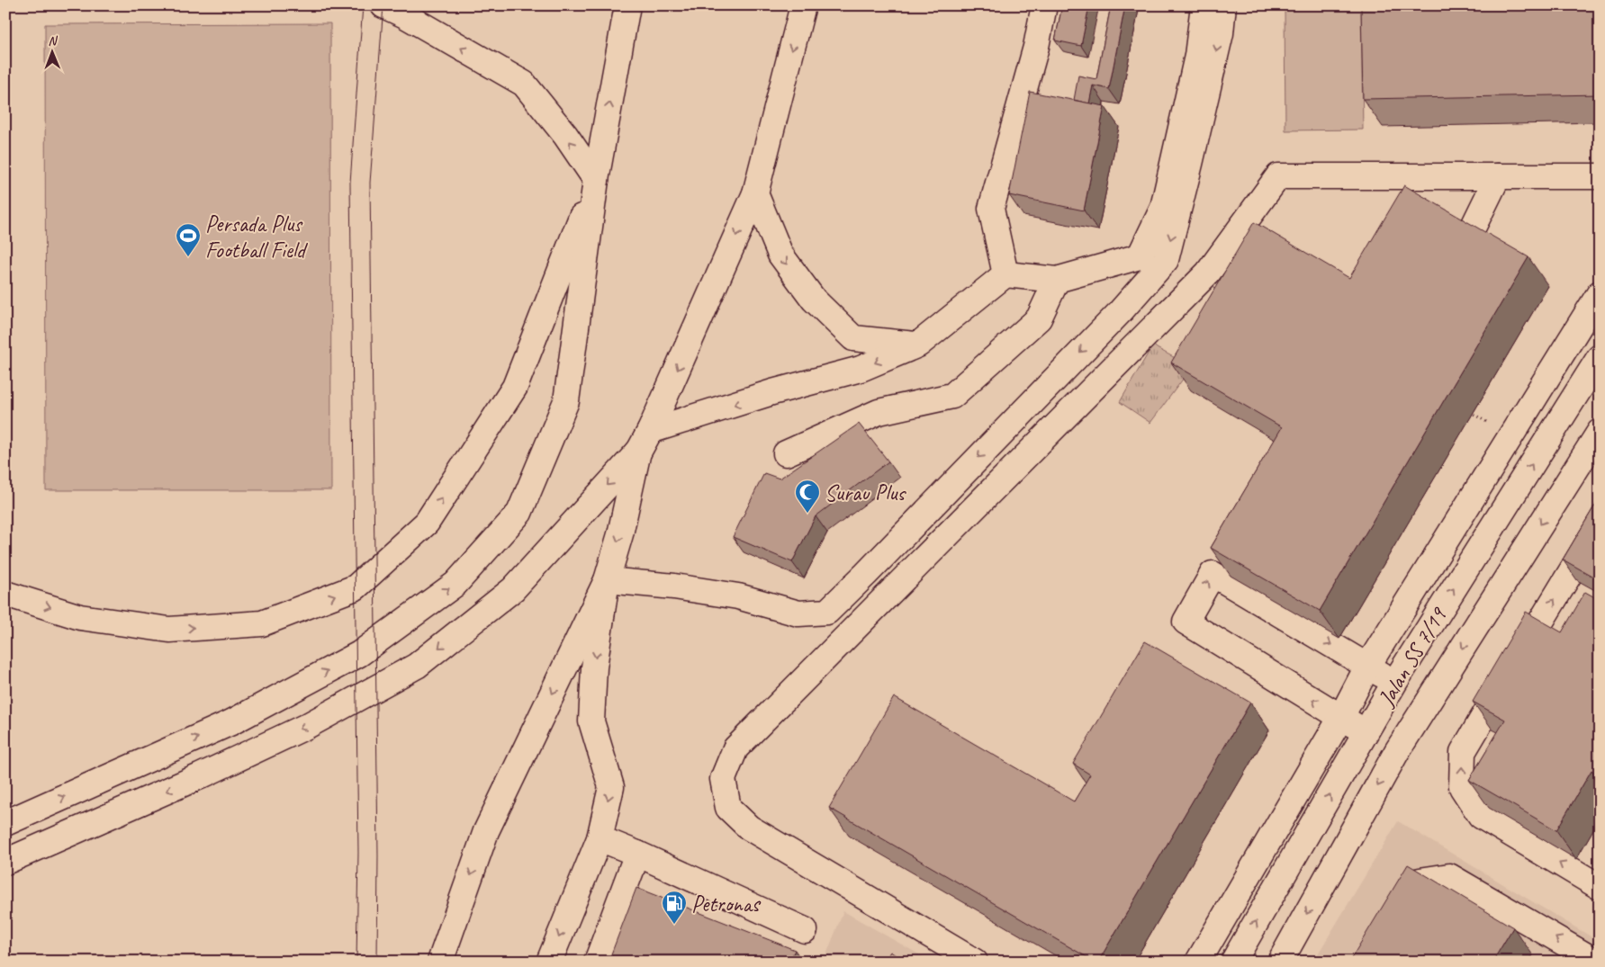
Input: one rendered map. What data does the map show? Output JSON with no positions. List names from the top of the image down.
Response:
{
  "streets": {
    "main road": ["Jalan SS 7/19"]
  },
  "places": {
    "sports": ["Persada Plus Football Field"],
    "mosque": ["Surau Plus"],
    "fuel station": ["Petronas"]
  },
  "north": "top"
}
